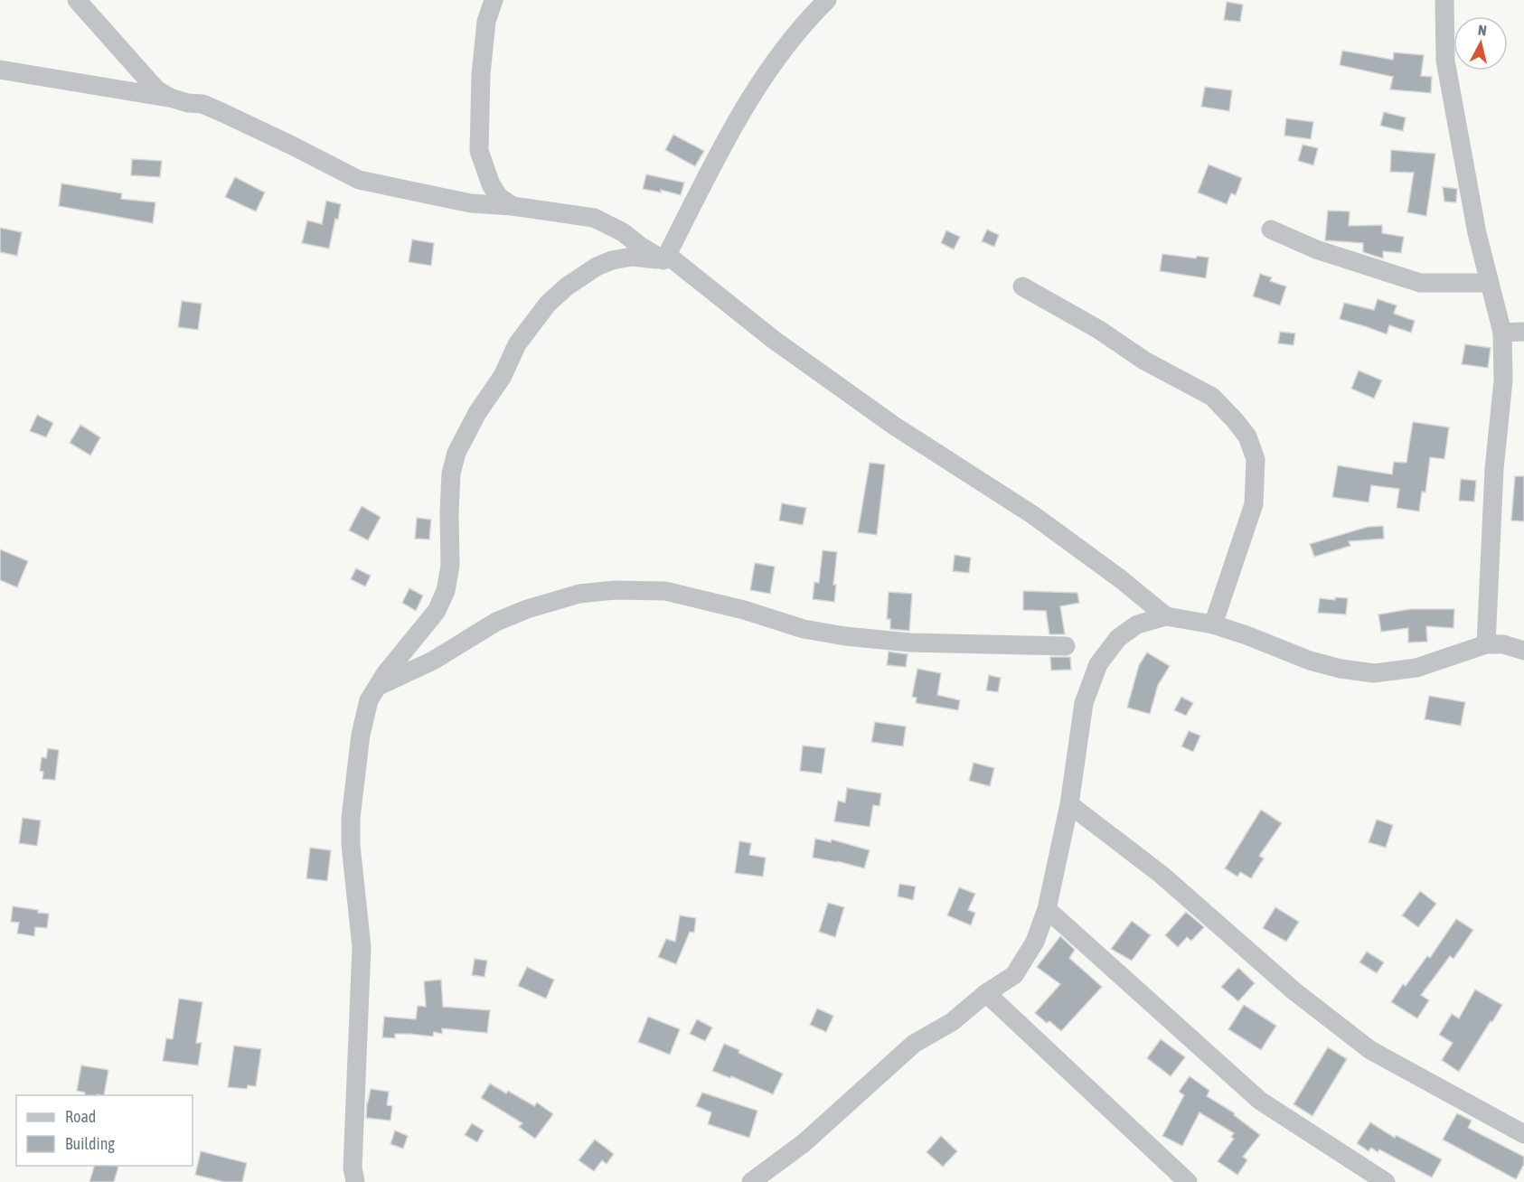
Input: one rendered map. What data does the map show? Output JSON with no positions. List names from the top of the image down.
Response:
{
  "legend": ["Road", "Building"],
  "north": "top"
}
